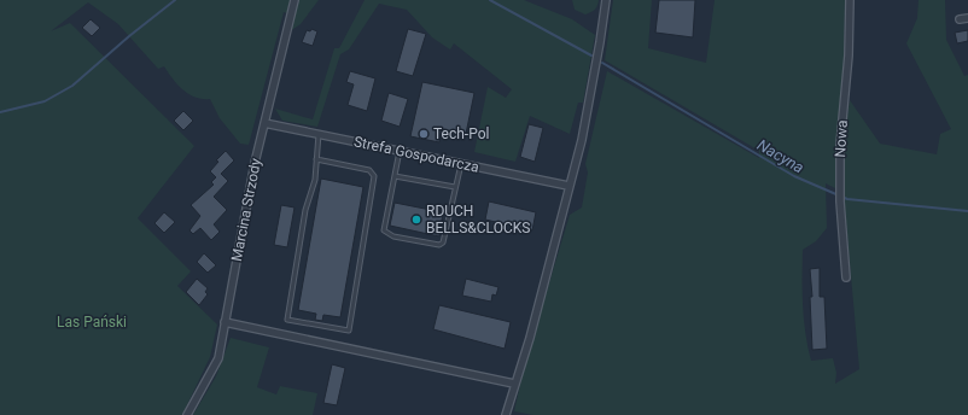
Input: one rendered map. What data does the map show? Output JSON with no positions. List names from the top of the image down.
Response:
{
  "streets": {
    "street": ["Nowa", "Strefa Gospodarcza", "Marcina Strzody"]
  },
  "crossings": [
    ["Strefa Gospodarcza", "Marcina Strzody"]
  ],
  "water": ["Nacyna"],
  "parks": ["Las Pański"],
  "places": ["Tech-Pol", "RDUCH BELLS&CLOCKS"]
}
